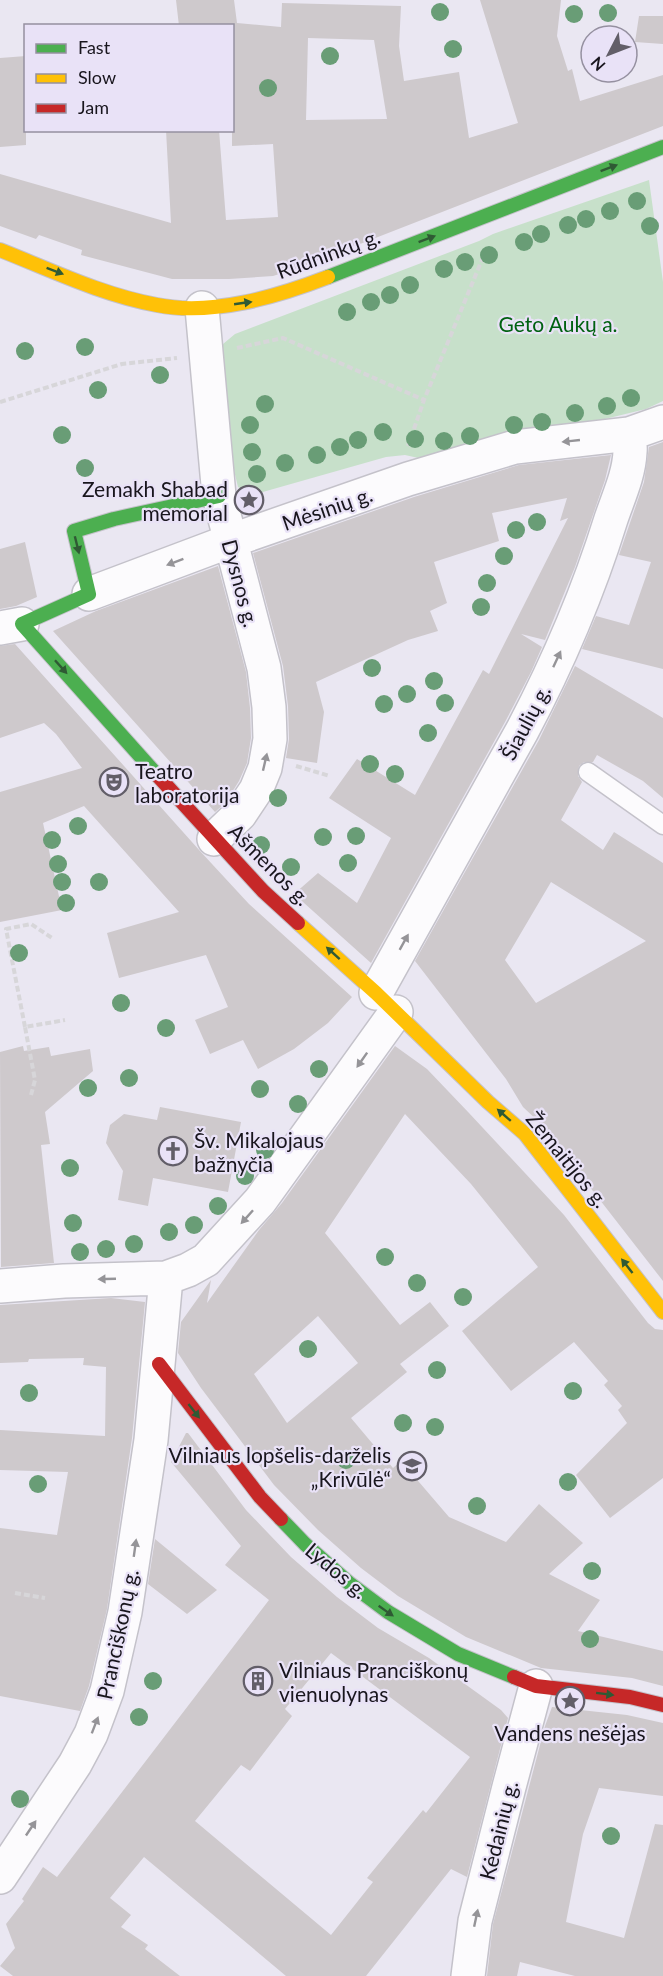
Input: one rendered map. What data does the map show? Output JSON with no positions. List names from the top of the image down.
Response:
{
  "streets": {
    "street": [
      "Rūdninkų g.",
      "Mėsinių g.",
      "Dysnos g.",
      "Šiaulių g.",
      "Ašmenos g.",
      "Žemaitijos g.",
      "Lydos g.",
      "Pranciškonų g.",
      "Kėdainių g."
    ]
  },
  "crossings": [
    ["Rūdninkų g.", "Dysnos g."],
    ["Mėsinių g.", "Dysnos g."],
    ["Mėsinių g.", "Šiaulių g."],
    ["Mėsinių g.", "Ašmenos g."],
    ["Dysnos g.", "Ašmenos g."],
    ["Šiaulių g.", "Ašmenos g."],
    ["Šiaulių g.", "Žemaitijos g."],
    ["Ašmenos g.", "Žemaitijos g."],
    ["Lydos g.", "Pranciškonų g."],
    ["Lydos g.", "Kėdainių g."]
  ],
  "one_way": [
    "Rūdninkų g.",
    "Mėsinių g.",
    "Dysnos g.",
    "Žemaitijos g.",
    "Lydos g.",
    "Pranciškonų g.",
    "Kėdainių g."
  ],
  "parks": ["Geto Aukų a."],
  "places": {
    "place": ["Zemakh Shabad memorial", "Vandens nešėjas"],
    "theatre": ["Teatro laboratorija"],
    "church": ["Šv. Mikalojaus bažnyčia"],
    "school or university": ["Vilniaus lopšelis-darželis „Krivūlė“"],
    "building": ["Vilniaus Pranciškonų vienuolynas"]
  },
  "legend": ["Fast", "Slow", "Jam"],
  "north": "bottom left"
}
